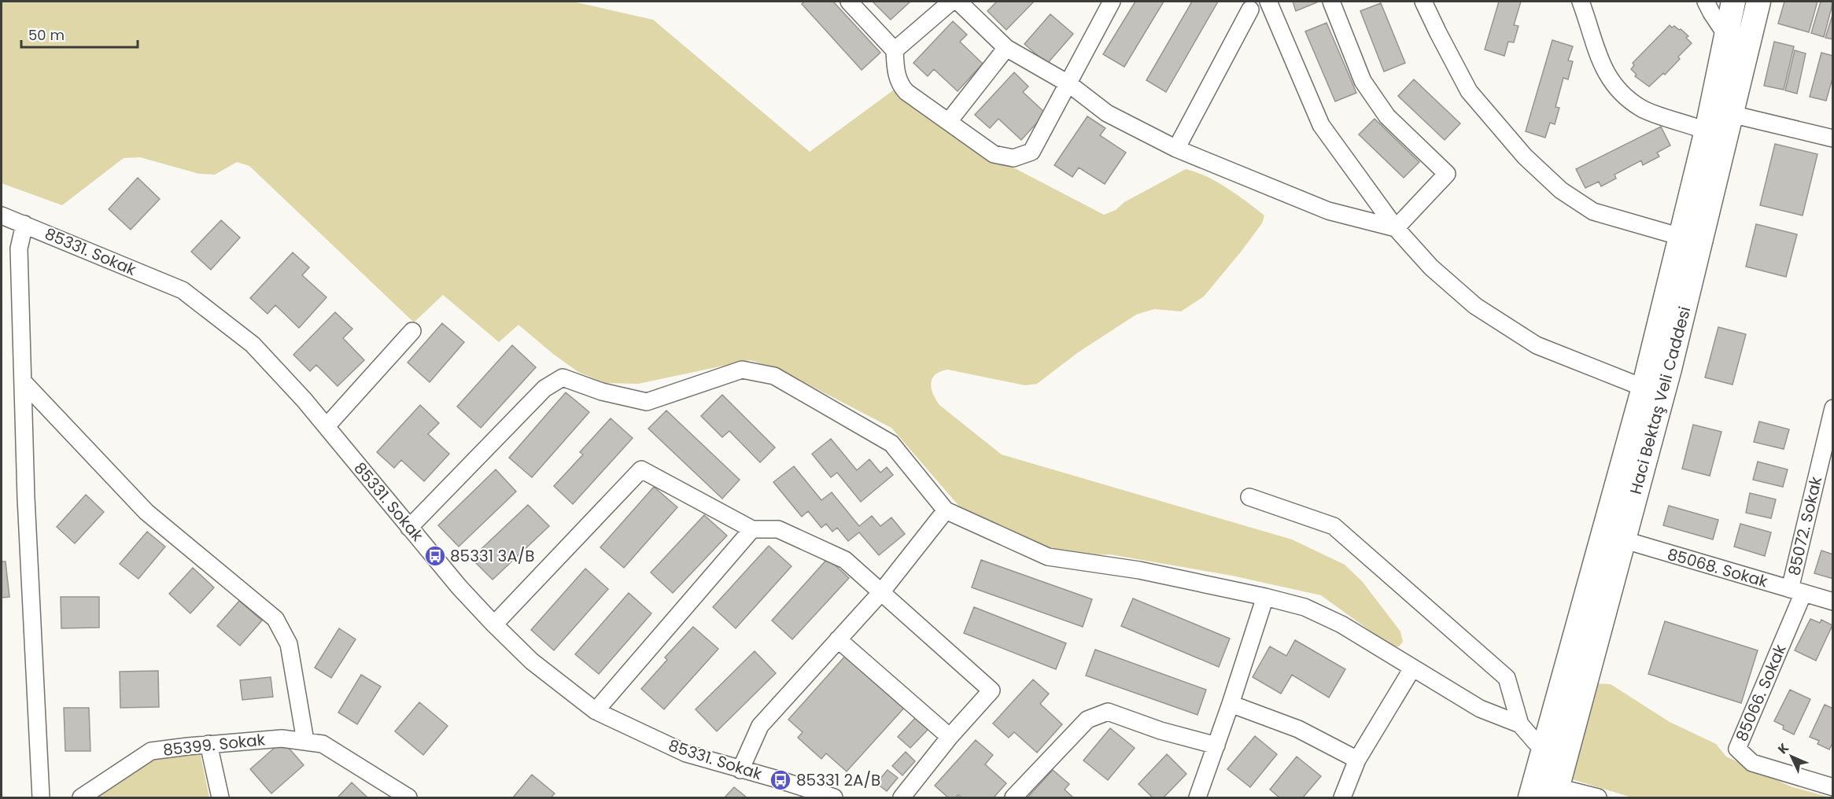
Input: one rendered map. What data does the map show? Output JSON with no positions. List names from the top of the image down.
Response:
{
  "streets": {
    "main road": ["Haci Bektaş Veli Caddesi"],
    "street": [
      "85331. Sokak",
      "85072. Sokak",
      "85068. Sokak",
      "85066. Sokak",
      "85399. Sokak"
    ]
  },
  "crossings": [
    ["Haci Bektaş Veli Caddesi", "85068. Sokak"],
    ["85072. Sokak", "85068. Sokak"],
    ["85072. Sokak", "85066. Sokak"],
    ["85068. Sokak", "85066. Sokak"]
  ],
  "places": {
    "bus stop": ["85331 3A/B", "85331 2A/B"]
  },
  "scale_bar": "50 m",
  "north": "top left"
}
